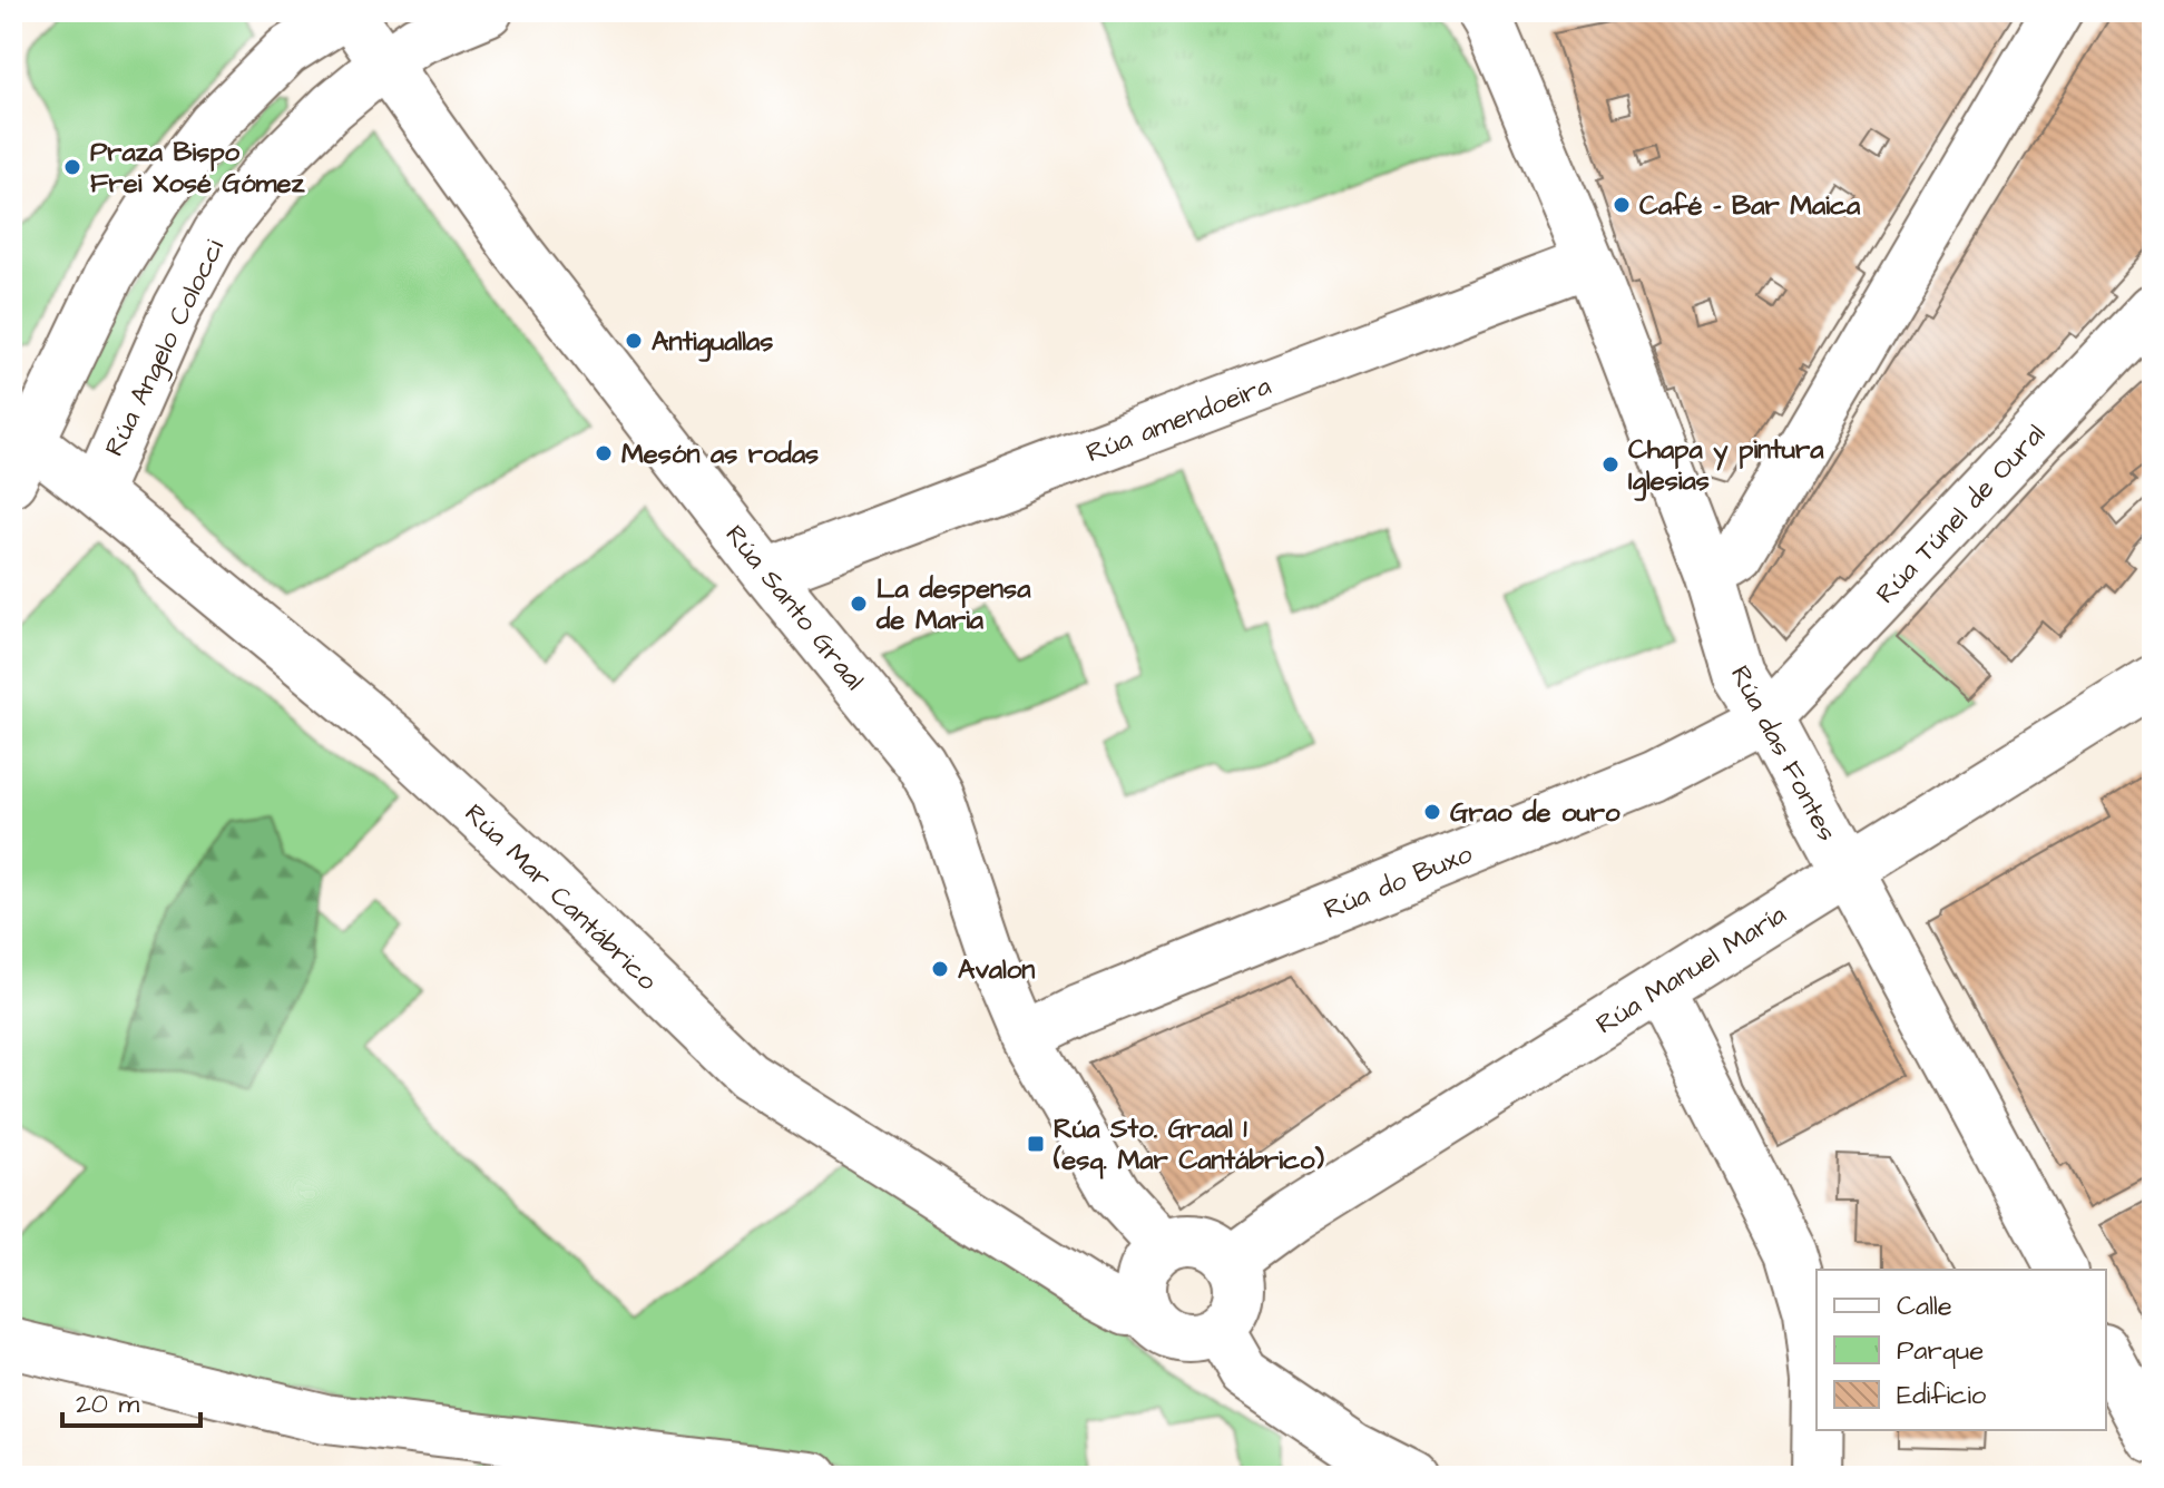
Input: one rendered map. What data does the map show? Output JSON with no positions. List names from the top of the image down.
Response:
{
  "streets": {
    "street": [
      "Rúa Angelo Colocci",
      "Rúa amendoeira",
      "Rúa Túnel de Oural",
      "Rúa Santo Graal",
      "Rúa das Fontes",
      "Rúa do Buxo",
      "Rúa Mar Cantábrico",
      "Rúa Manuel María"
    ]
  },
  "crossings": [
    ["Rúa Angelo Colocci", "Rúa Santo Graal"],
    ["Rúa Angelo Colocci", "Rúa Mar Cantábrico"],
    ["Rúa amendoeira", "Rúa Santo Graal"],
    ["Rúa amendoeira", "Rúa das Fontes"],
    ["Rúa Túnel de Oural", "Rúa das Fontes"],
    ["Rúa Túnel de Oural", "Rúa do Buxo"],
    ["Rúa Santo Graal", "Rúa do Buxo"],
    ["Rúa Santo Graal", "Rúa Mar Cantábrico"],
    ["Rúa Santo Graal", "Rúa Manuel María"],
    ["Rúa das Fontes", "Rúa do Buxo"],
    ["Rúa das Fontes", "Rúa Manuel María"],
    ["Rúa Mar Cantábrico", "Rúa Manuel María"]
  ],
  "places": {
    "other": [
      "Praza Bispo Frei Xosé Gómez",
      "Café - Bar Maica",
      "Antiguallas",
      "Mesón as rodas",
      "Chapa y pintura Iglesias",
      "La despensa de Maria",
      "Grao de ouro",
      "Avalon"
    ],
    "transit": ["Rúa Sto. Graal 1 (esq. Mar Cantábrico)"]
  },
  "legend": ["Calle", "Parque", "Edificio"],
  "scale_bar": "20 m"
}
